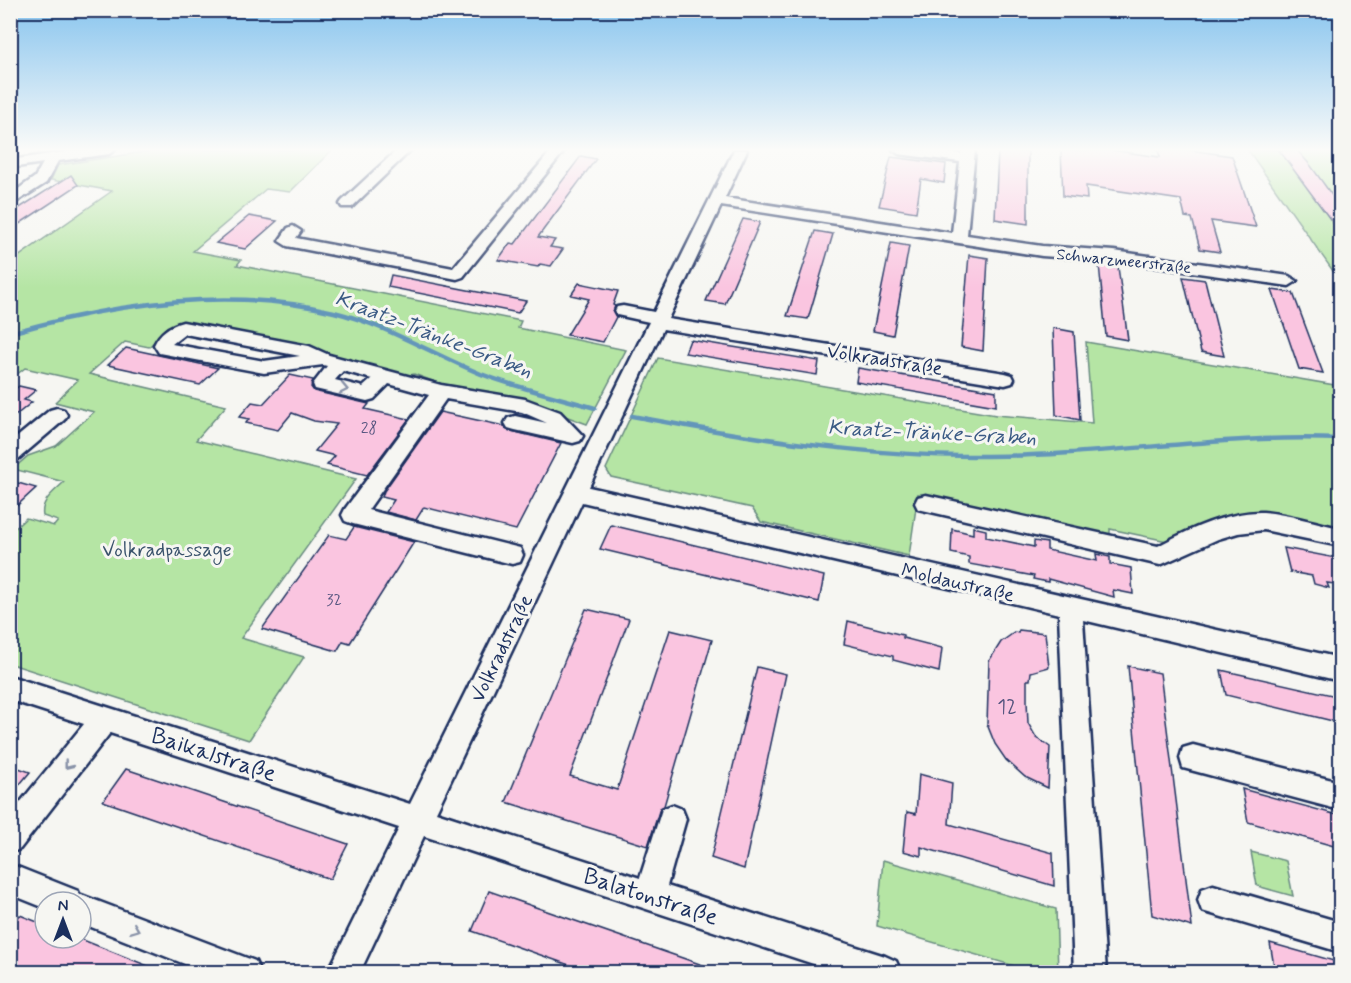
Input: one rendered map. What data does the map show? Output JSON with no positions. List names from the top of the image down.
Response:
{
  "streets": {
    "street": [
      "Schwarzmeerstraße",
      "Volkradstraße",
      "Moldaustraße",
      "Baikalstraße",
      "Balatonstraße"
    ]
  },
  "crossings": [
    ["Schwarzmeerstraße", "Volkradstraße"],
    ["Volkradstraße", "Moldaustraße"],
    ["Volkradstraße", "Baikalstraße"],
    ["Volkradstraße", "Balatonstraße"],
    ["Baikalstraße", "Balatonstraße"]
  ],
  "water": ["Kraatz-Tränke-Graben"],
  "parks": ["Volkradpassage"],
  "house_numbers": ["28", "32", "12"],
  "north": "top"
}
